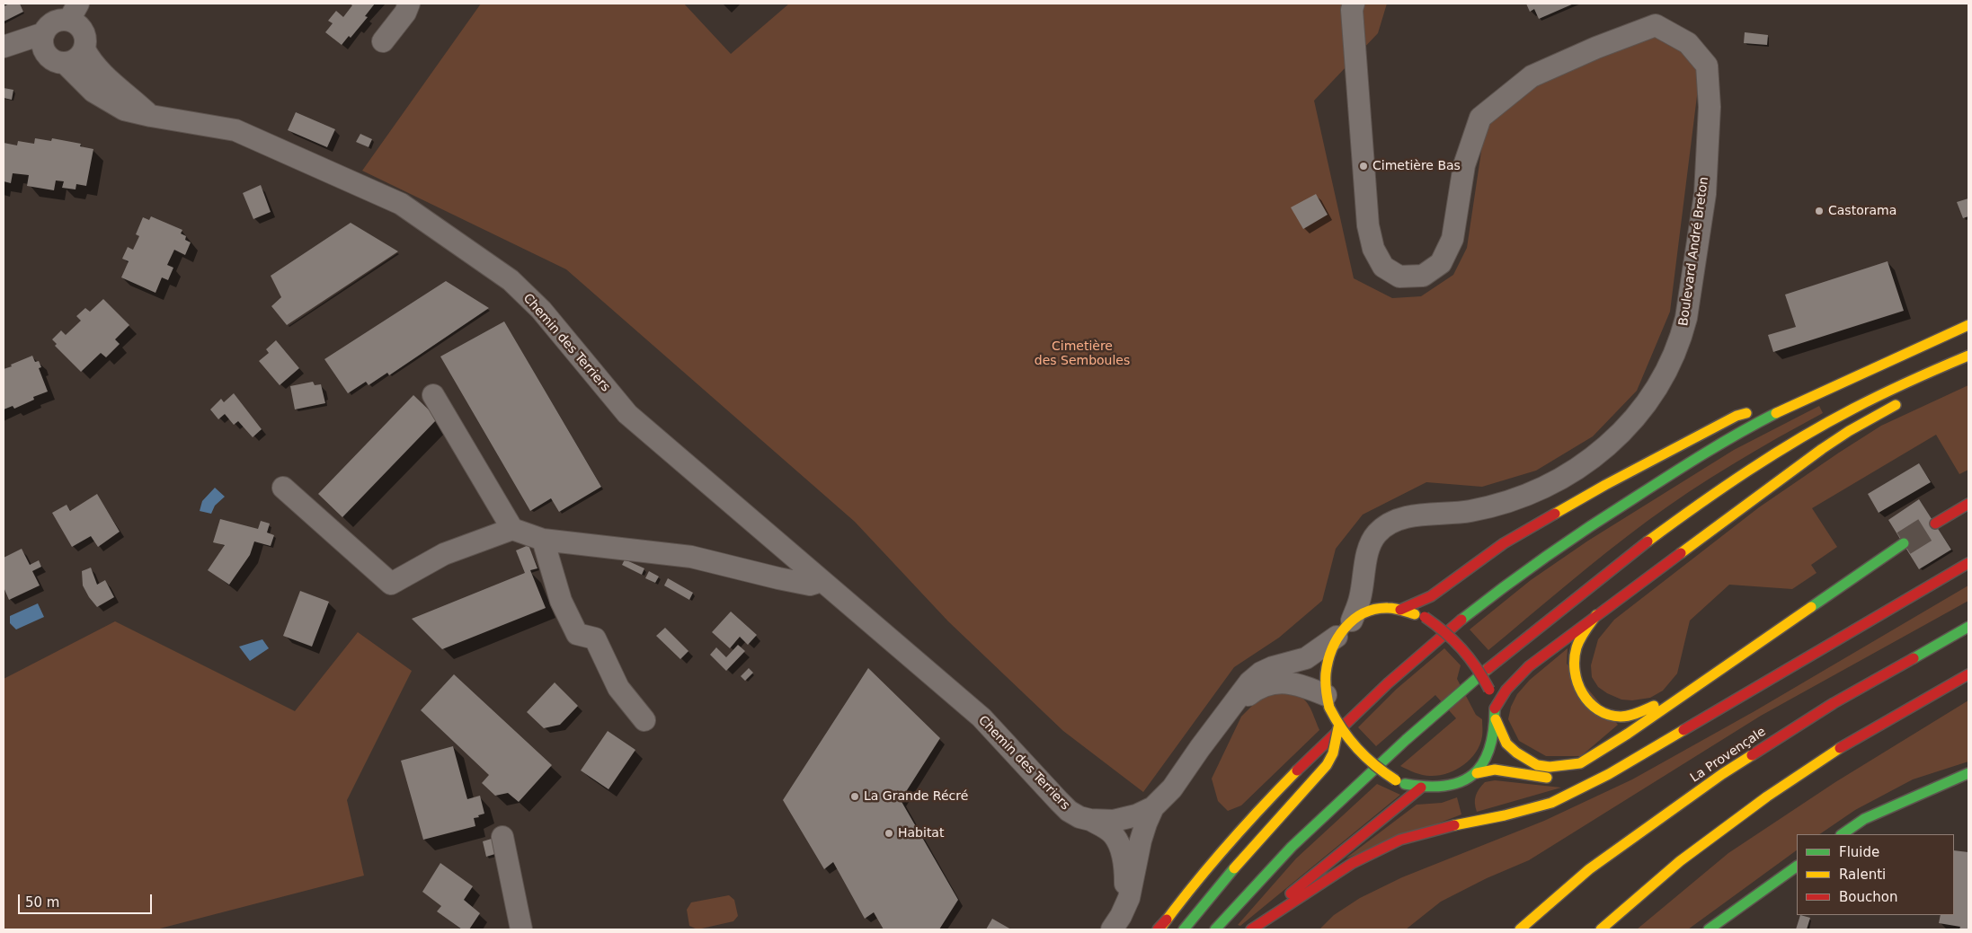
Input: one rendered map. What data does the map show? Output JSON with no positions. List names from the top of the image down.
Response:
{
  "streets": {
    "main road": ["La Provençale"],
    "street": ["Boulevard André Breton", "Chemin des Terriers"]
  },
  "parks": ["Cimetière des Semboules"],
  "places": [
    "Cimetière Bas",
    "Castorama",
    "La Grande Récré",
    "Habitat"
  ],
  "legend": ["Fluide", "Ralenti", "Bouchon"],
  "scale_bar": "50 m"
}
